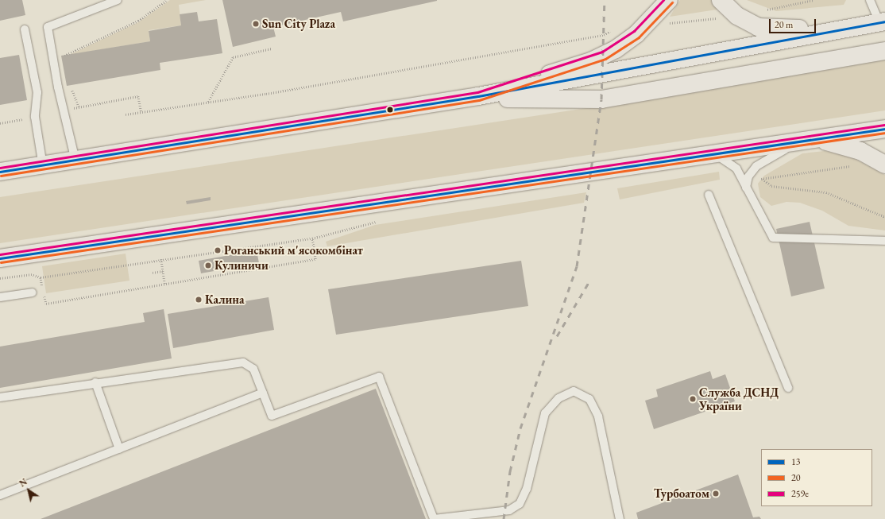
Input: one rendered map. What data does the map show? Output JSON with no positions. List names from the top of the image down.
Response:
{
  "places": [
    "Sun City Plaza",
    "Роганський м'ясокомбінат",
    "Кулиничи",
    "Калина",
    "Служба ДСНД України",
    "Турбоатом"
  ],
  "lines": ["transit line 259е", "transit line 20", "transit line 13"],
  "legend": ["13", "20", "259е"],
  "scale_bar": "20 m",
  "north": "top left"
}
